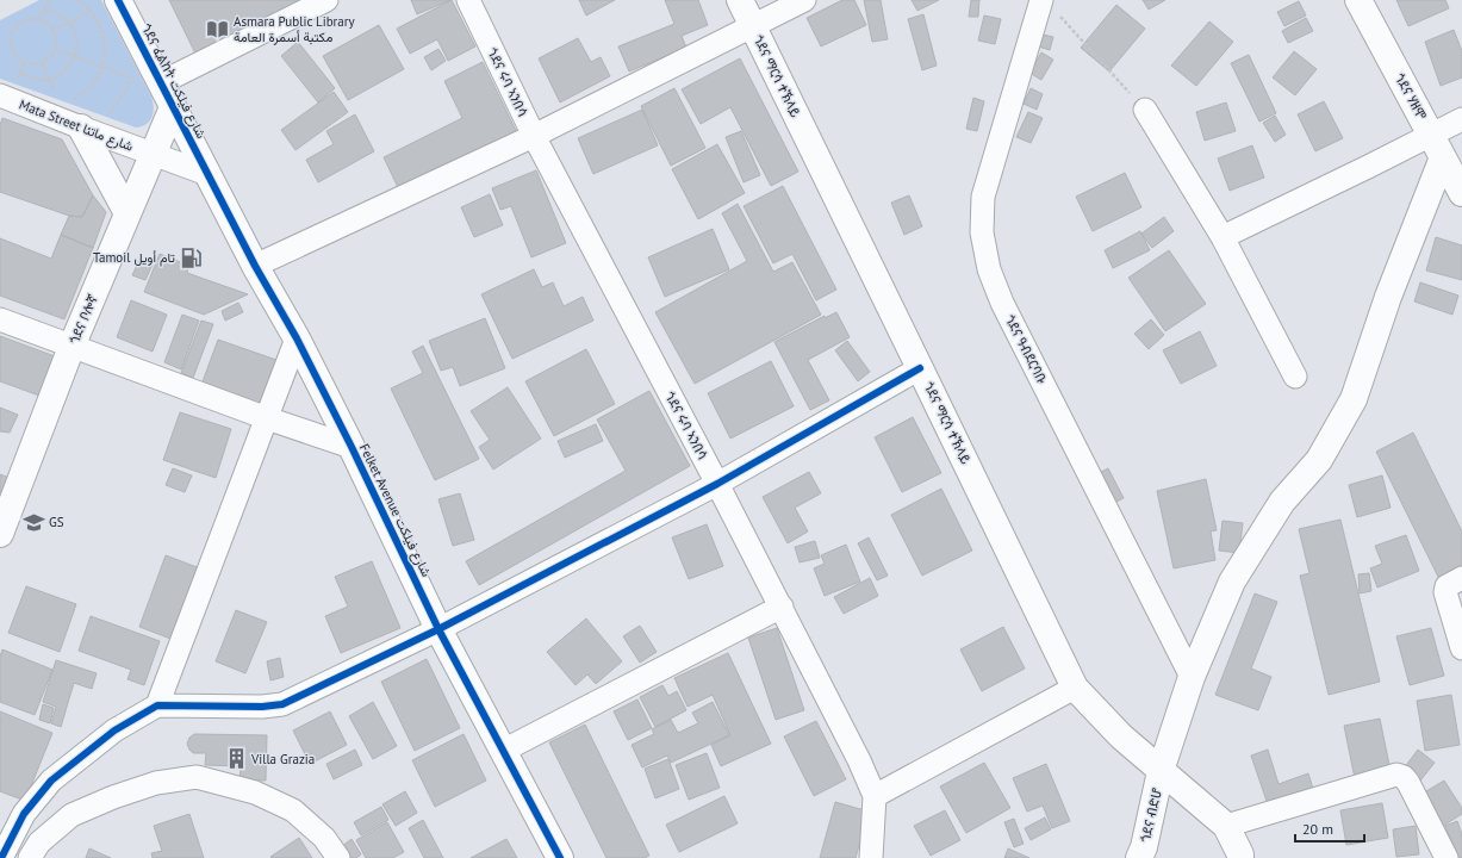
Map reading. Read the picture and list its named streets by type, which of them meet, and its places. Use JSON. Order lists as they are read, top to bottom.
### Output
{
  "streets": {
    "street": [
      "ጎደና ማርሳ ተኽላይ",
      "ጎደና ፈልከት شارع فيلكت",
      "ጎደና ሩባ ኣንበሳ",
      "ጎደና ሃዘሞ",
      "Mata Street شارع ماتئا",
      "ጎደና ቦሎኛ",
      "ጎደና ዓብደርባቡ",
      "Felket Avenue شارع فيلكت",
      "ጎደና ብድሆ"
    ]
  },
  "crossings": [
    ["ጎደና ማርሳ ተኽላይ", "ጎደና ብድሆ"],
    ["ጎደና ፈልከት شارع فيلكت", "Mata Street شارع ماتئا"],
    ["ጎደና ፈልከት شارع فيلكت", "ጎደና ቦሎኛ"],
    ["ጎደና ፈልከት شارع فيلكت", "Felket Avenue شارع فيلكت"],
    ["ጎደና ሃዘሞ", "ጎደና ብድሆ"],
    ["Mata Street شارع ماتئا", "ጎደና ቦሎኛ"],
    ["Mata Street شارع ماتئا", "Felket Avenue شارع فيلكت"],
    ["ጎደና ዓብደርባቡ", "ጎደና ብድሆ"]
  ],
  "places": {
    "library": ["Asmara Public Library مكتبة أسمرة العامة"],
    "fuel station": ["Tamoil تام أويل"],
    "school or university": ["GS"],
    "building": ["Villa Grazia"]
  },
  "scale_bar": "20 m"
}
